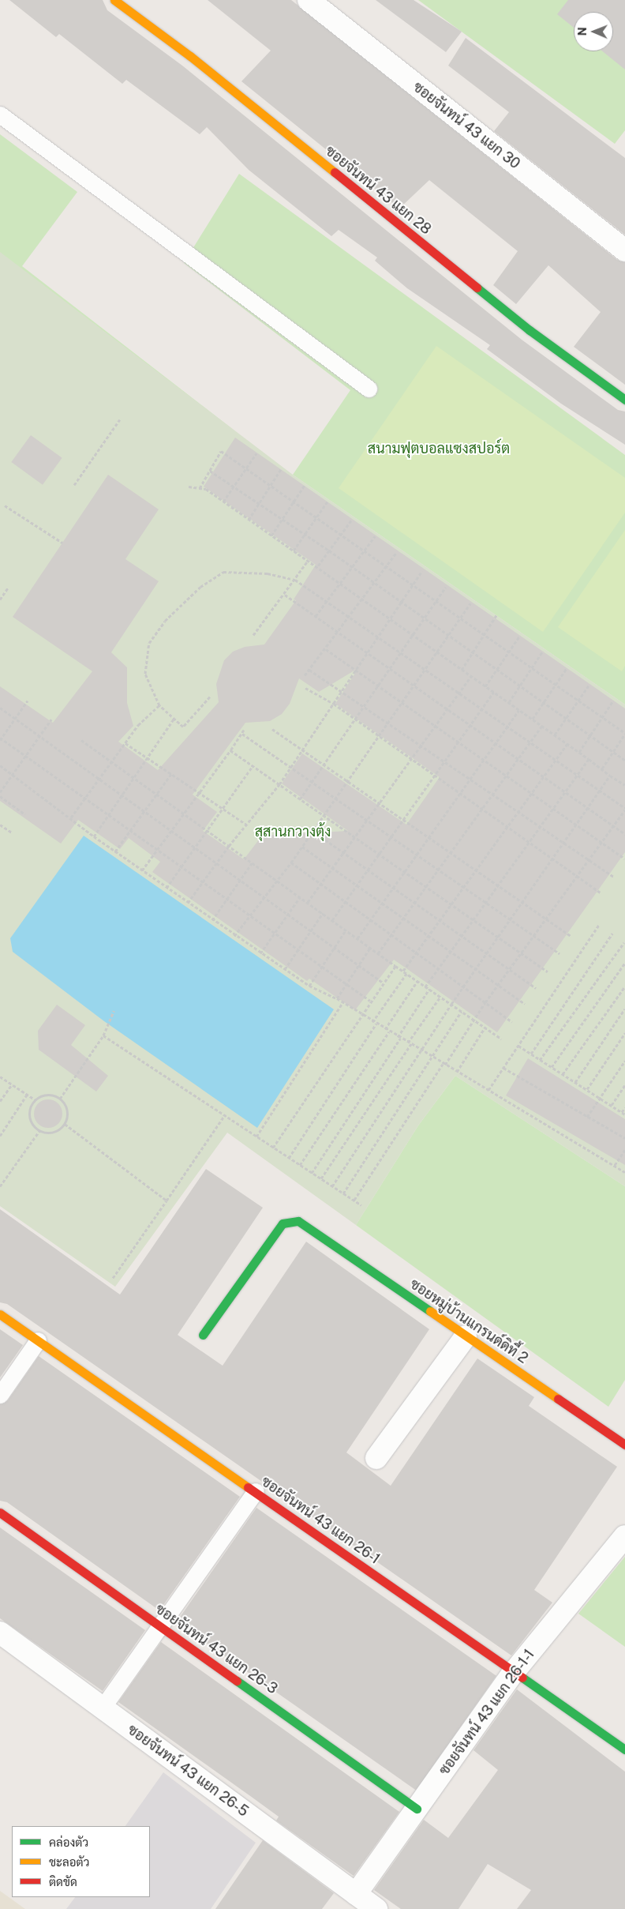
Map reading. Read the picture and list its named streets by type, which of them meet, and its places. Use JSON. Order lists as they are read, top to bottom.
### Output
{
  "streets": {
    "street": [
      "ซอยจันทน์ 43 แยก 30",
      "ซอยจันทน์ 43 แยก 28",
      "ซอยหมู่บ้านแกรนด์ดิที้ 2",
      "ซอยจันทน์ 43 แยก 26-1",
      "ซอยจันทน์ 43 แยก 26-3",
      "ซอยจันทน์ 43 แยก 26-1-1",
      "ซอยจันทน์ 43 แยก 26-5"
    ]
  },
  "crossings": [
    ["ซอยจันทน์ 43 แยก 26-1", "ซอยจันทน์ 43 แยก 26-1-1"],
    ["ซอยจันทน์ 43 แยก 26-3", "ซอยจันทน์ 43 แยก 26-1-1"],
    ["ซอยจันทน์ 43 แยก 26-1-1", "ซอยจันทน์ 43 แยก 26-5"]
  ],
  "parks": ["สนามฟุตบอลแซงสปอร์ต", "สุสานกวางตุ้ง"],
  "legend": ["คล่องตัว", "ชะลอตัว", "ติดขัด"],
  "north": "left"
}
